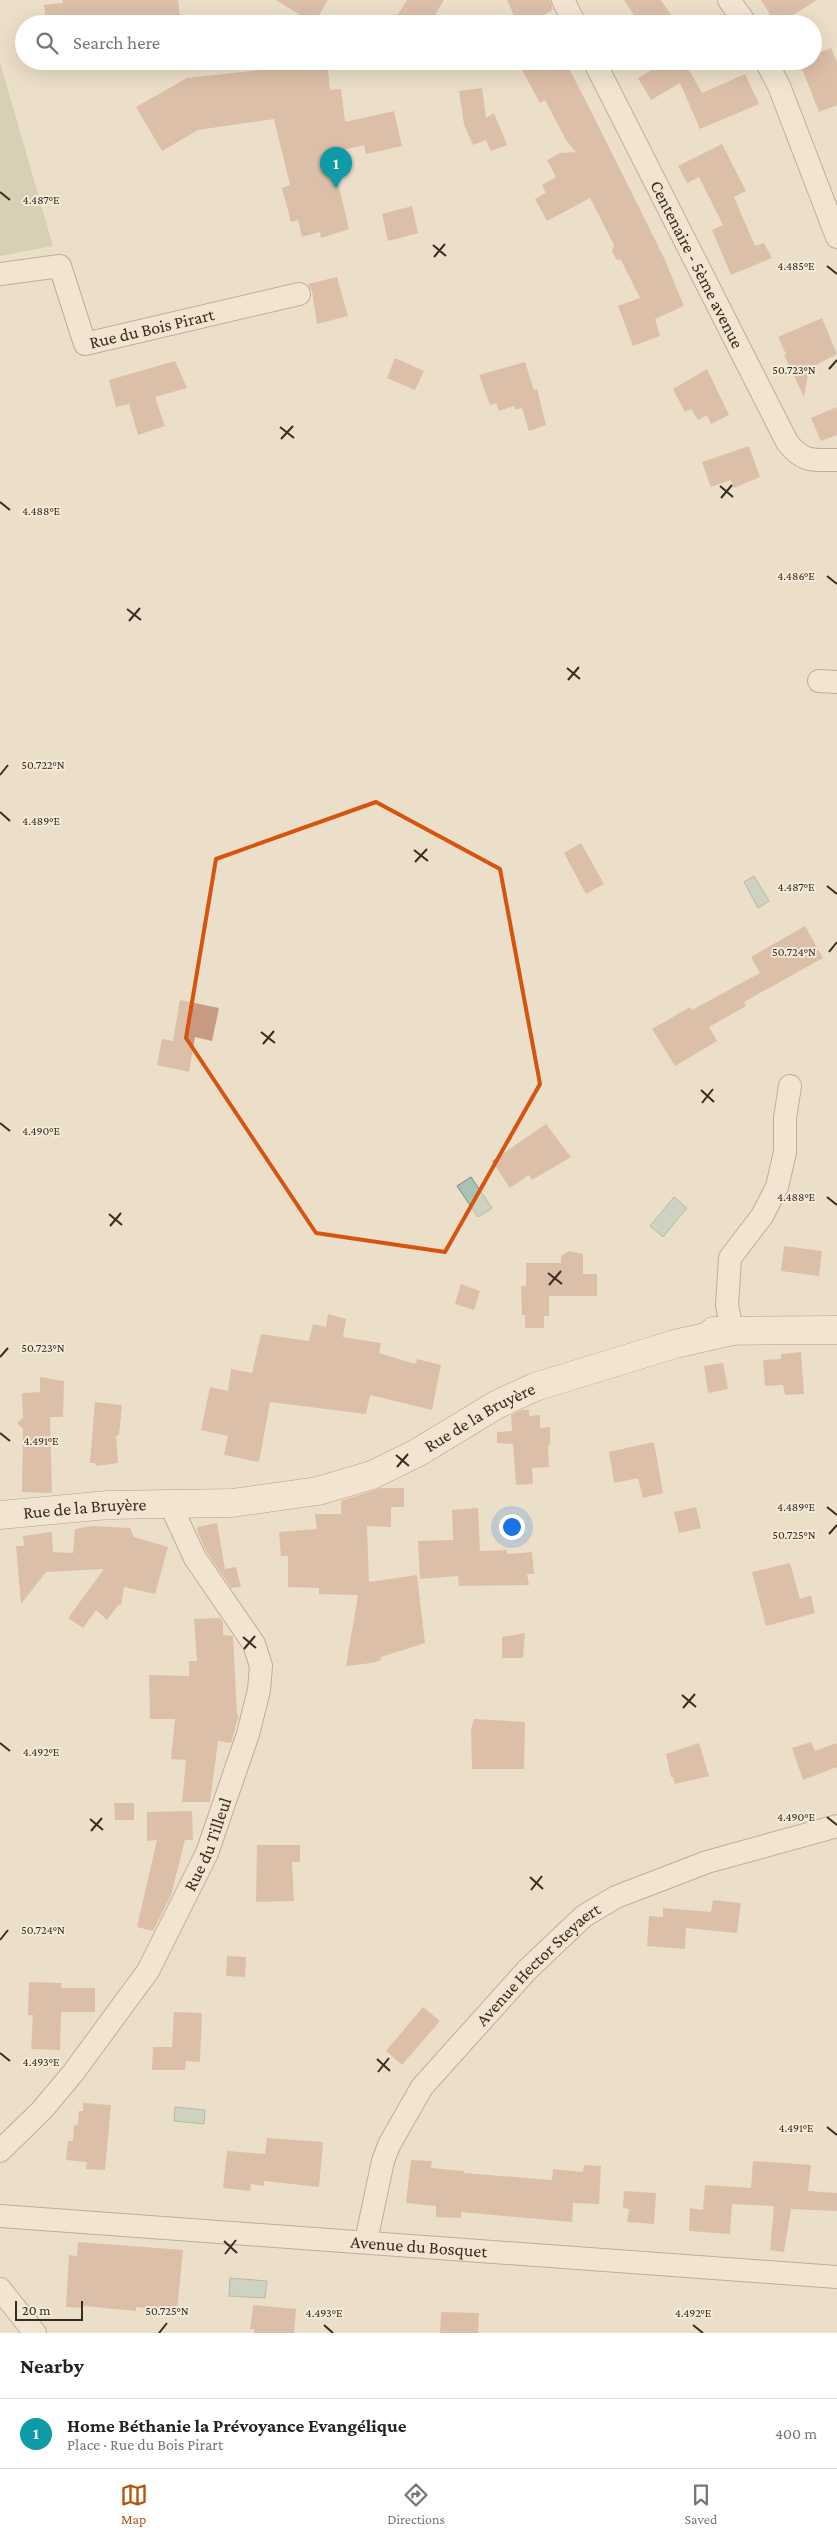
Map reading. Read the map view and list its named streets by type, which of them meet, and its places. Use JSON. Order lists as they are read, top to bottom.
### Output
{
  "streets": {
    "main road": ["Rue de la Bruyère"],
    "street": [
      "Centenaire - 5ème avenue",
      "Rue du Bois Pirart",
      "Rue du Tilleul",
      "Avenue Hector Steyaert",
      "Avenue du Bosquet"
    ]
  },
  "crossings": [
    ["Rue de la Bruyère", "Rue du Tilleul"],
    ["Avenue Hector Steyaert", "Avenue du Bosquet"]
  ],
  "scale_bar": "20 m",
  "page": {
    "search": "Search here",
    "pins": "1",
    "scale": "20 m",
    "heading": "Nearby",
    "list": [
      {
        "mark": "1",
        "name": "Home Béthanie la Prévoyance Evangélique",
        "note": "Place · Rue du Bois Pirart",
        "value": "400 m"
      }
    ],
    "nav": ["Map", "Directions", "Saved"]
  },
  "coordinates": [
    "4.487°E",
    "4.485°E",
    "50.723°N",
    "4.488°E",
    "4.486°E",
    "50.722°N",
    "4.489°E",
    "50.724°N",
    "4.490°E",
    "4.491°E",
    "50.725°N",
    "4.492°E",
    "4.493°E"
  ]
}
